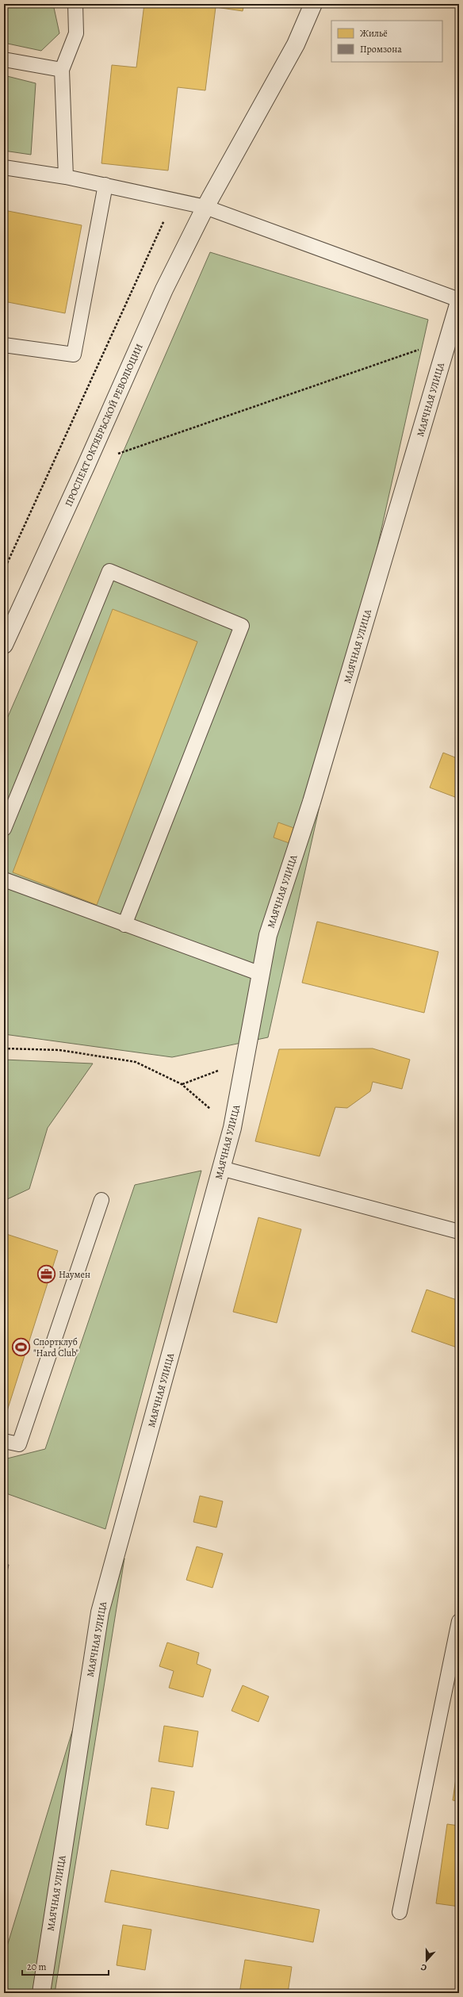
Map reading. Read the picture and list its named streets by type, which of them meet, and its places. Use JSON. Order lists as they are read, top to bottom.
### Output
{
  "streets": {
    "street": ["МАЯЧНАЯ УЛИЦА", "ПРОСПЕКТ ОКТЯБРЬСКОЙ РЕВОЛЮЦИИ"]
  },
  "places": {
    "office": ["Наумен"],
    "sports": ["Спортклуб \"Hard Club\""]
  },
  "legend": ["Жильё", "Промзона"],
  "scale_bar": "20 m",
  "north": "bottom"
}
